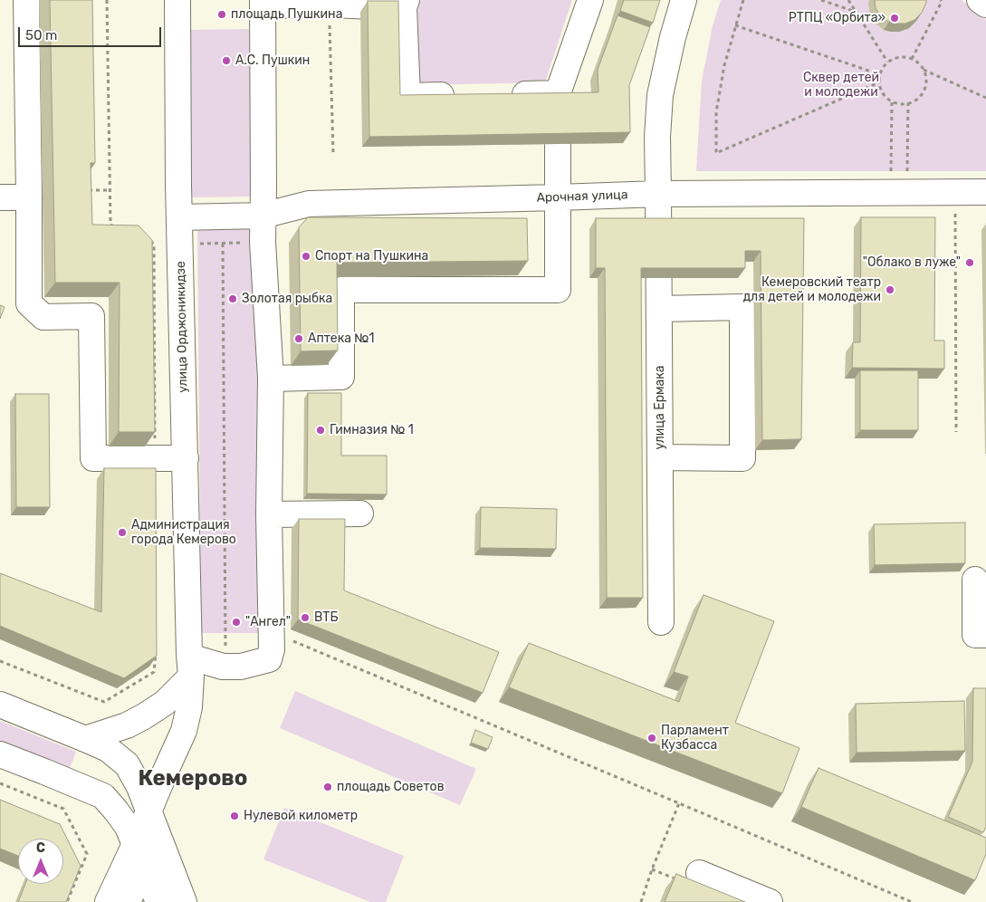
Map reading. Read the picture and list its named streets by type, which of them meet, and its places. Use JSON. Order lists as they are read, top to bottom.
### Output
{
  "streets": {
    "street": ["Арочная улица", "улица Орджоникидзе", "улица Ермака"]
  },
  "crossings": [
    ["Арочная улица", "улица Орджоникидзе"],
    ["Арочная улица", "улица Ермака"]
  ],
  "districts": ["Кемерово"],
  "parks": ["Сквер детей и молодежи"],
  "places": [
    "площадь Пушкина",
    "РТПЦ «Орбита»",
    "А.С. Пушкин",
    "Спорт на Пушкина",
    "\"Облако в луже\"",
    "Кемеровский театр для детей и молодежи",
    "Золотая рыбка",
    "Аптека №1",
    "Гимназия № 1",
    "Администрация города Кемерово",
    "ВТБ",
    "\"Ангел\"",
    "Парламент Кузбасса",
    "площадь Советов",
    "Нулевой километр"
  ],
  "scale_bar": "50 m",
  "north": "top"
}
